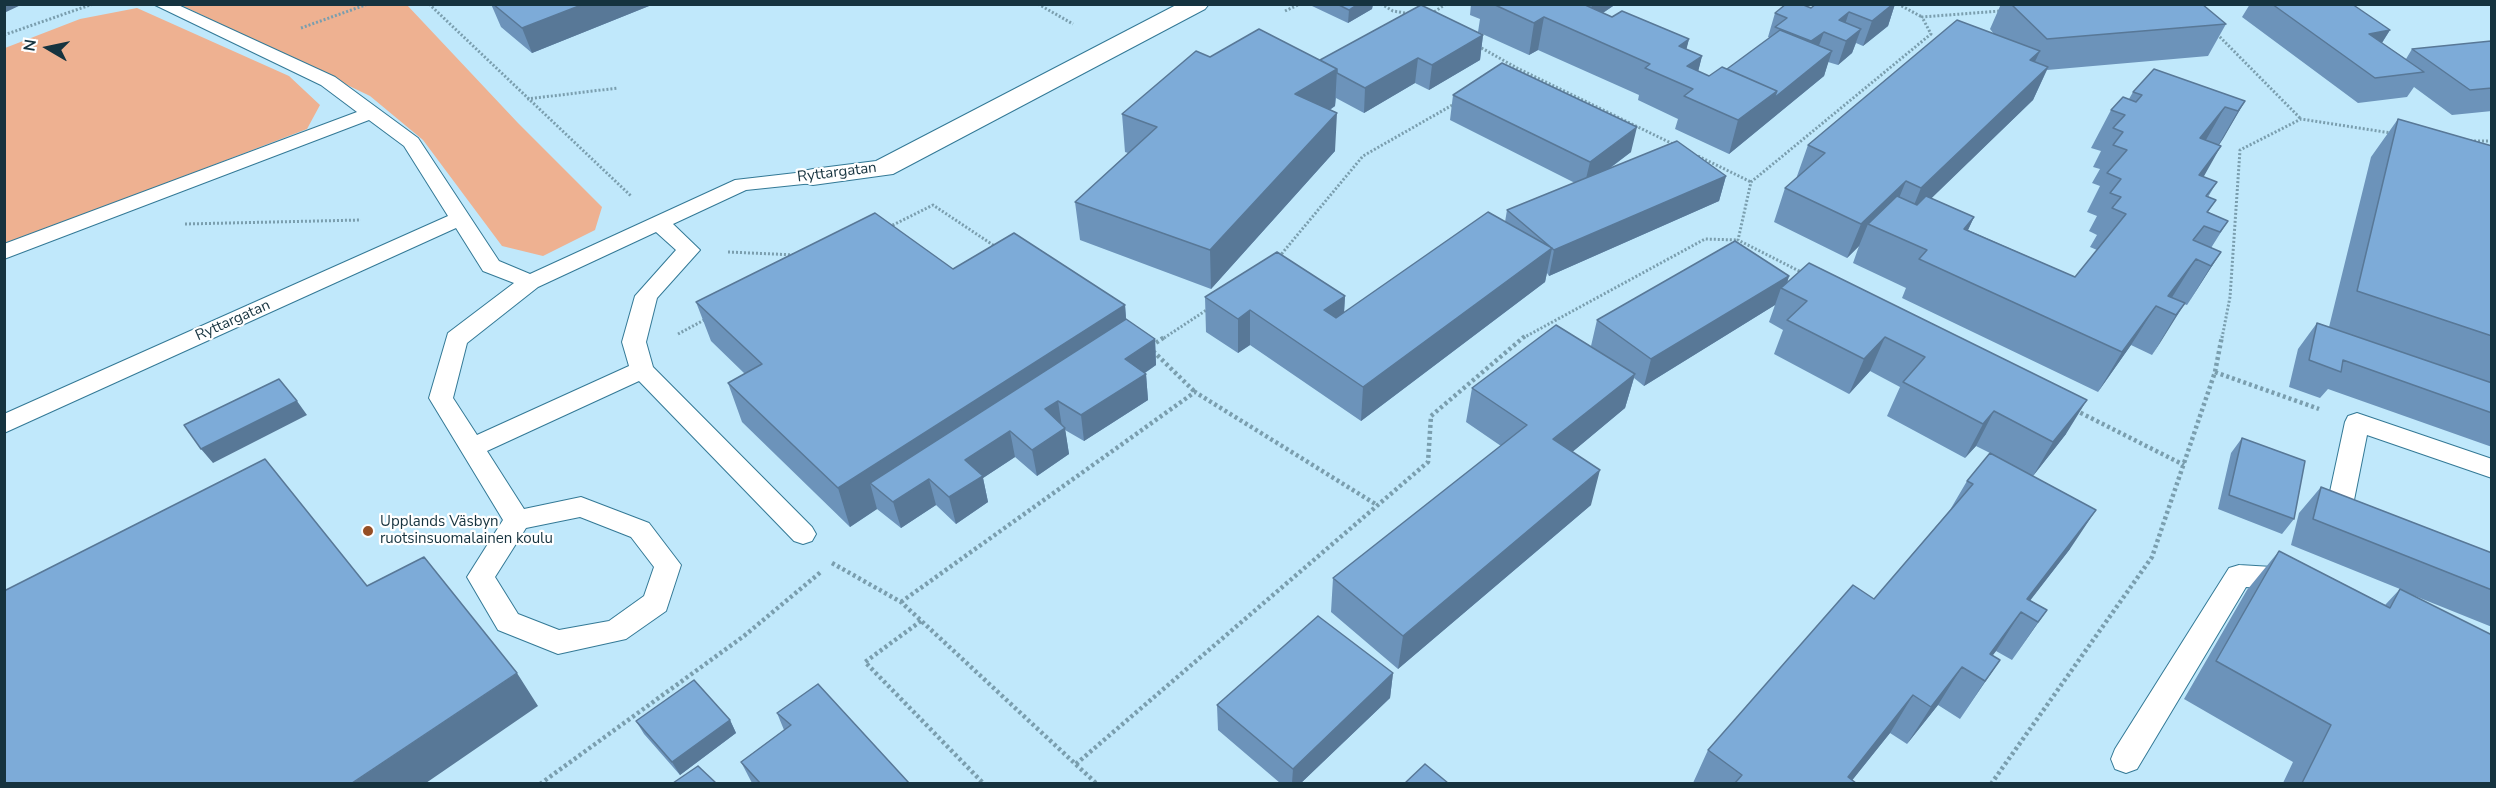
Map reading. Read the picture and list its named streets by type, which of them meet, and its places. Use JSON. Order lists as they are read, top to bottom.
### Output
{
  "streets": {
    "street": ["Ryttargatan"]
  },
  "places": ["Upplands Väsbyn ruotsinsuomalainen koulu"],
  "north": "left"
}
